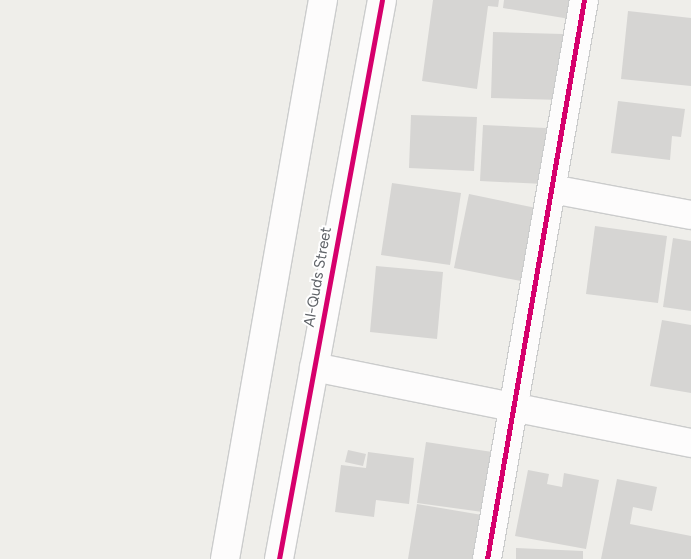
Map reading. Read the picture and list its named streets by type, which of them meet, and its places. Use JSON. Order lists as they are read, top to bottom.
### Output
{
  "streets": {
    "street": ["Al-Quds Street"]
  }
}
